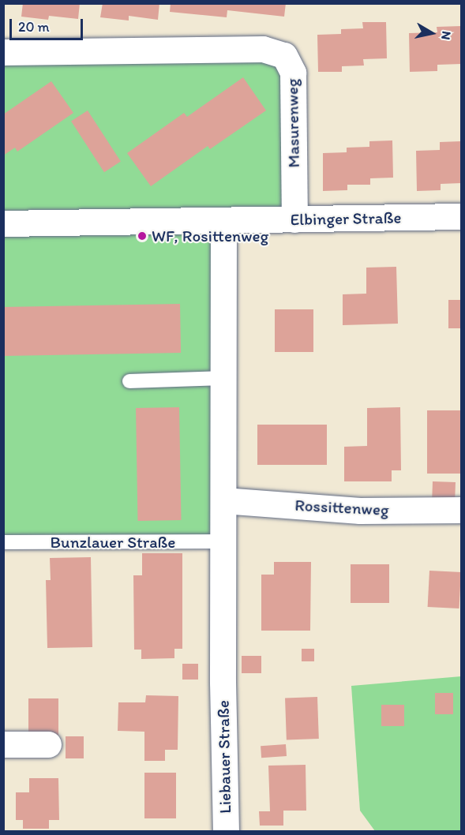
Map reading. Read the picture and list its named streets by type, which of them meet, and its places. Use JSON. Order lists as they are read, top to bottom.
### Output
{
  "streets": {
    "street": [
      "Masurenweg",
      "Elbinger Straße",
      "Rossittenweg",
      "Liebauer Straße"
    ],
    "lane": ["Bunzlauer Straße"]
  },
  "crossings": [
    ["Masurenweg", "Elbinger Straße"],
    ["Bunzlauer Straße", "Liebauer Straße"]
  ],
  "places": ["WF, Rosittenweg"],
  "scale_bar": "20 m",
  "north": "right"
}
